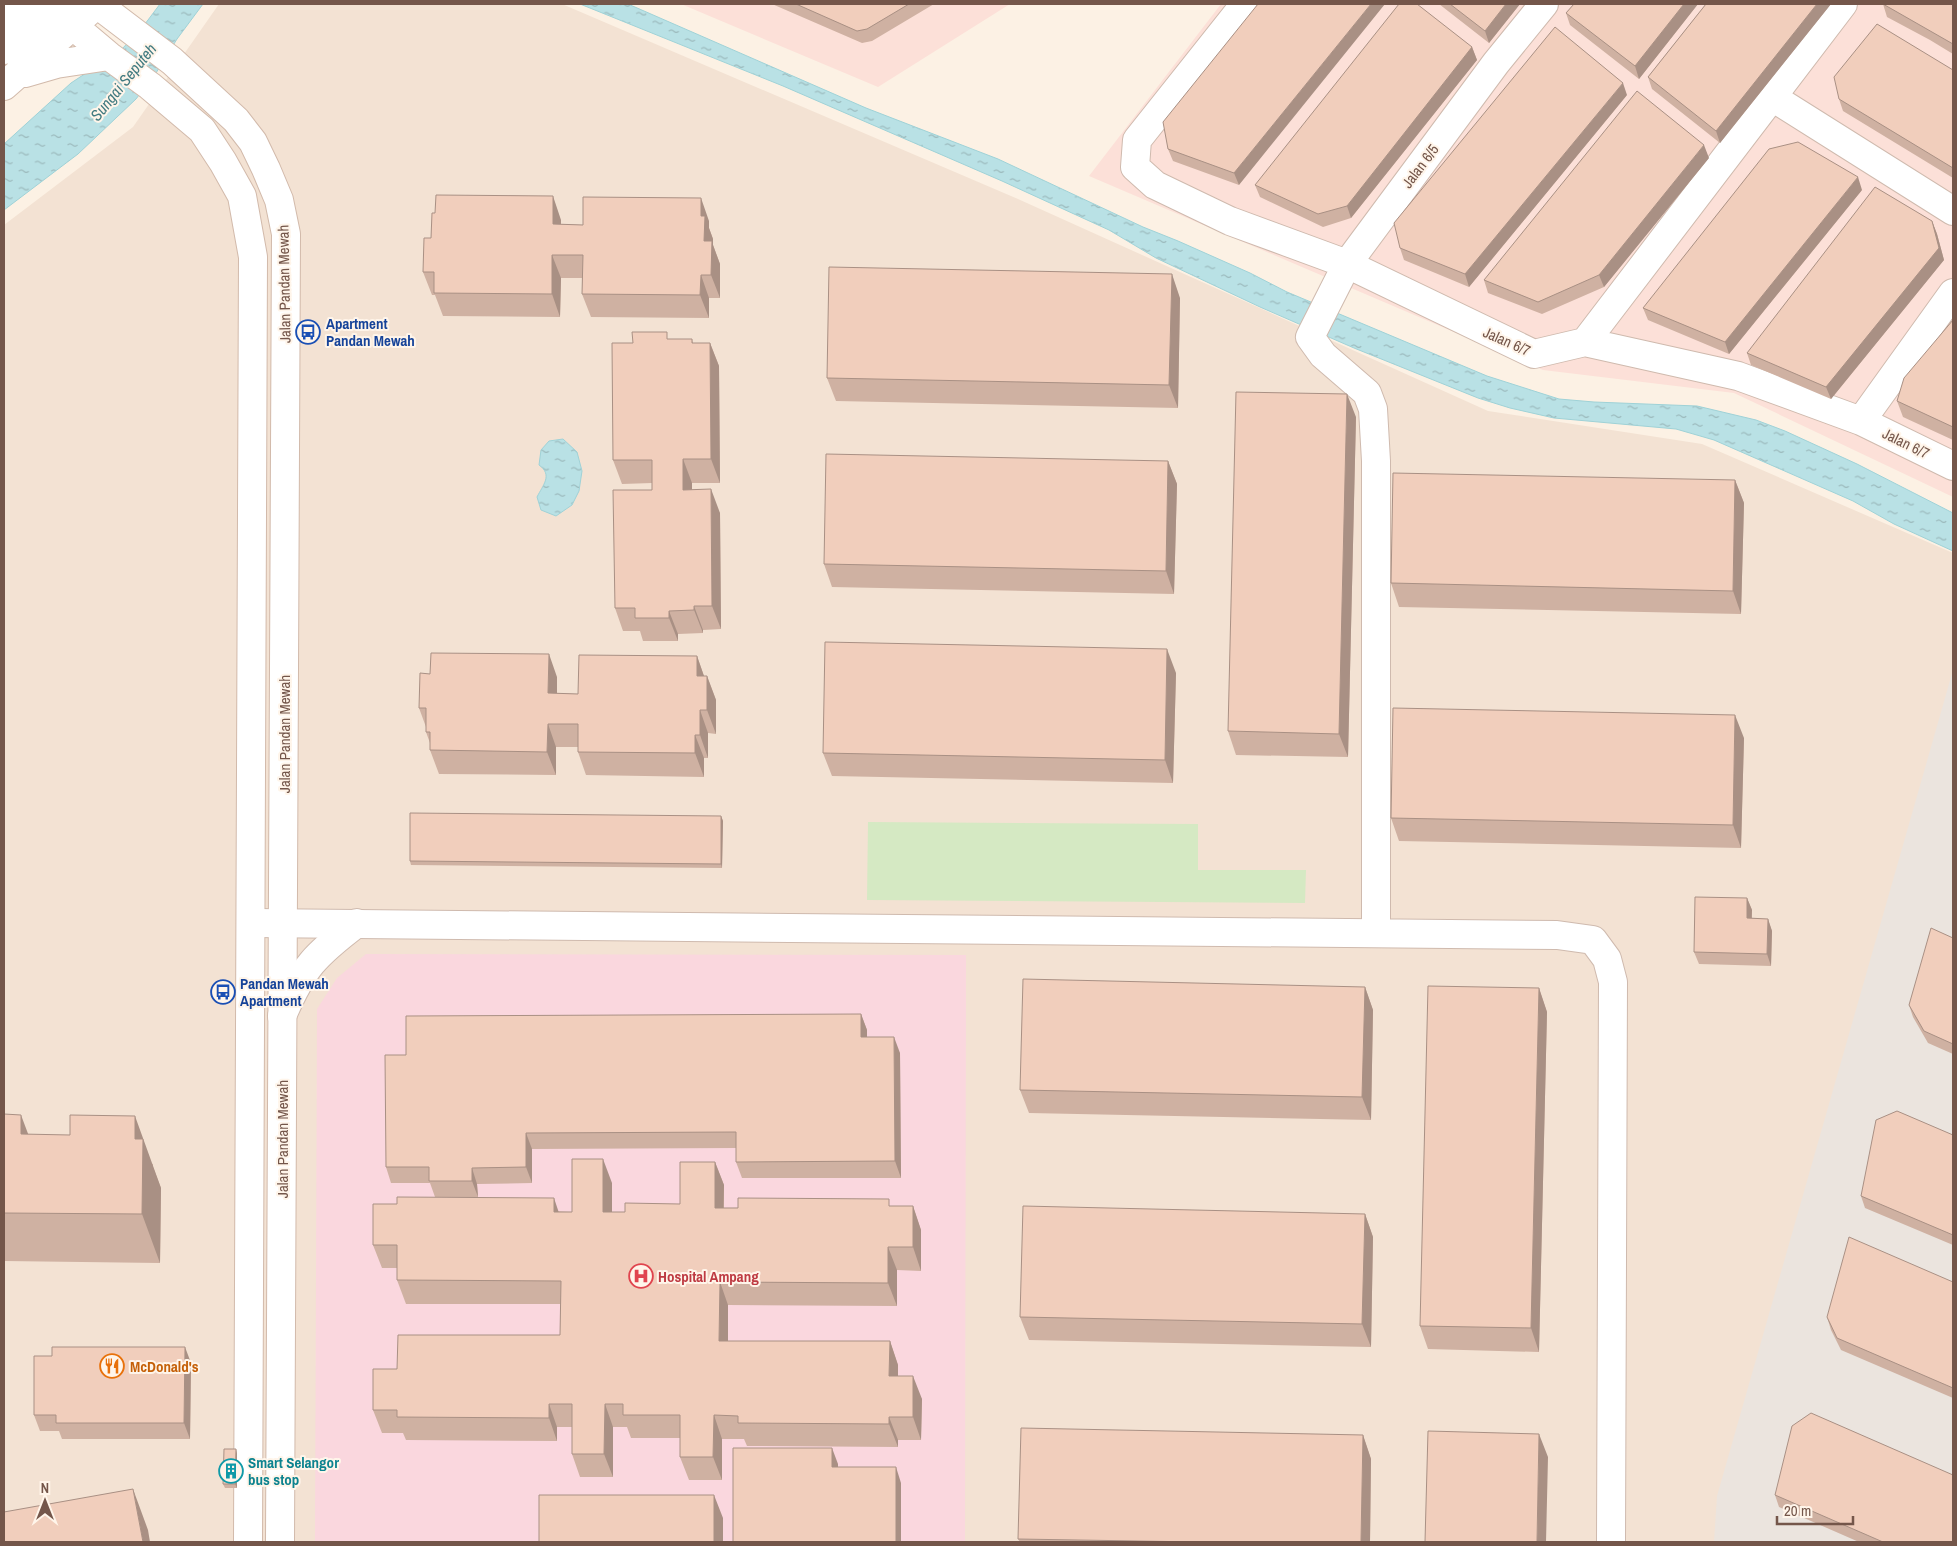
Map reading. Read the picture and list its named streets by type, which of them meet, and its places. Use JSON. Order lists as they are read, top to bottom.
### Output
{
  "streets": {
    "street": ["Jalan 6/5", "Jalan Pandan Mewah", "Jalan 6/7"]
  },
  "crossings": [
    ["Jalan 6/5", "Jalan 6/7"]
  ],
  "water": ["Sungai Seputeh"],
  "places": {
    "bus stop": ["Apartment Pandan Mewah", "Pandan Mewah Apartment"],
    "hospital": ["Hospital Ampang"],
    "restaurant": ["McDonald's"],
    "building": ["Smart Selangor bus stop"]
  },
  "scale_bar": "20 m",
  "north": "top"
}
